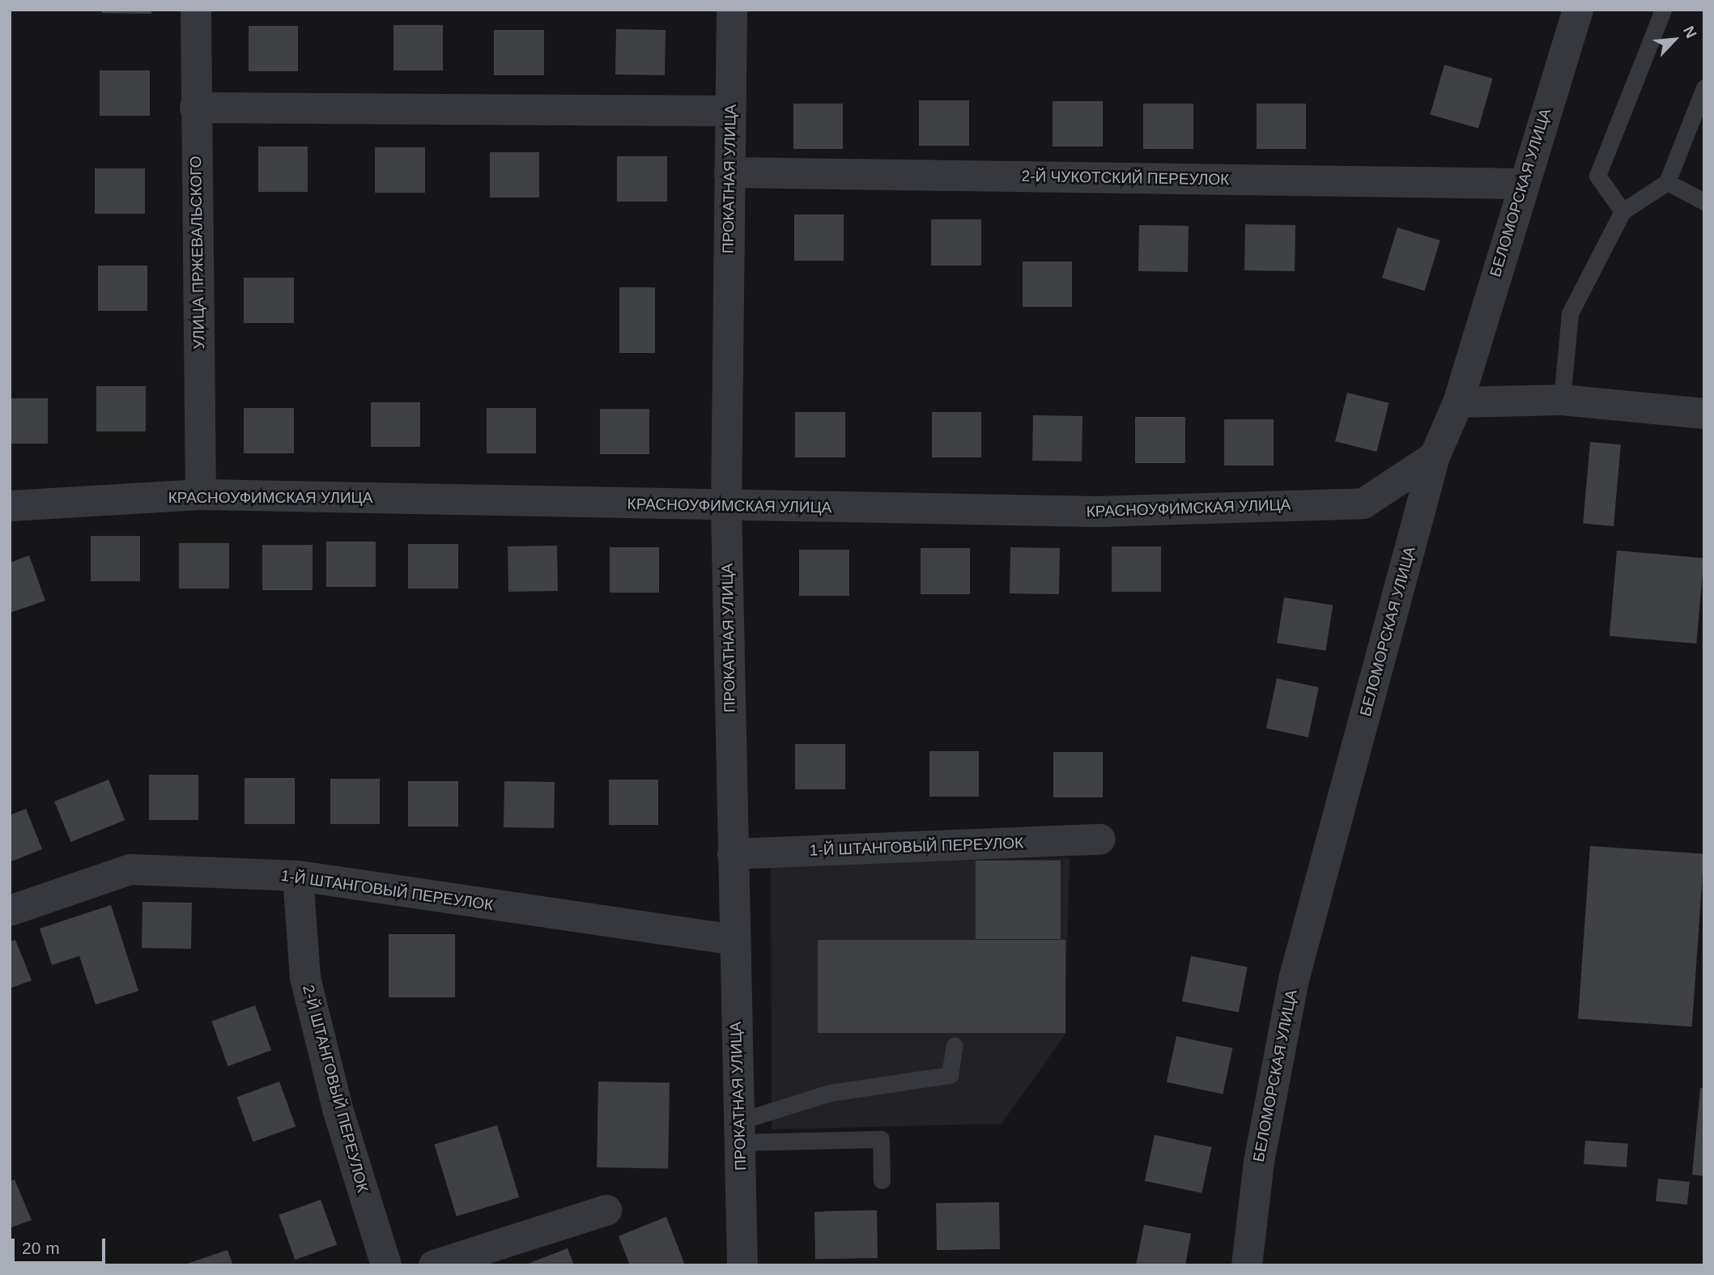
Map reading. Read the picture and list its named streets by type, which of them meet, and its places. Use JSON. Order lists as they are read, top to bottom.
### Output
{
  "streets": {
    "street": [
      "2-Й ЧУКОТСКИЙ ПЕРЕУЛОК",
      "ПРОКАТНАЯ УЛИЦА",
      "БЕЛОМОРСКАЯ УЛИЦА",
      "УЛИЦА ПРЖЕВАЛЬСКОГО",
      "КРАСНОУФИМСКАЯ УЛИЦА",
      "1-Й ШТАНГОВЫЙ ПЕРЕУЛОК",
      "2-Й ШТАНГОВЫЙ ПЕРЕУЛОК"
    ]
  },
  "crossings": [
    ["2-Й ЧУКОТСКИЙ ПЕРЕУЛОК", "ПРОКАТНАЯ УЛИЦА"],
    ["2-Й ЧУКОТСКИЙ ПЕРЕУЛОК", "БЕЛОМОРСКАЯ УЛИЦА"],
    ["ПРОКАТНАЯ УЛИЦА", "КРАСНОУФИМСКАЯ УЛИЦА"],
    ["ПРОКАТНАЯ УЛИЦА", "1-Й ШТАНГОВЫЙ ПЕРЕУЛОК"],
    ["БЕЛОМОРСКАЯ УЛИЦА", "КРАСНОУФИМСКАЯ УЛИЦА"],
    ["УЛИЦА ПРЖЕВАЛЬСКОГО", "КРАСНОУФИМСКАЯ УЛИЦА"],
    ["1-Й ШТАНГОВЫЙ ПЕРЕУЛОК", "2-Й ШТАНГОВЫЙ ПЕРЕУЛОК"]
  ],
  "scale_bar": "20 m",
  "north": "top right"
}
